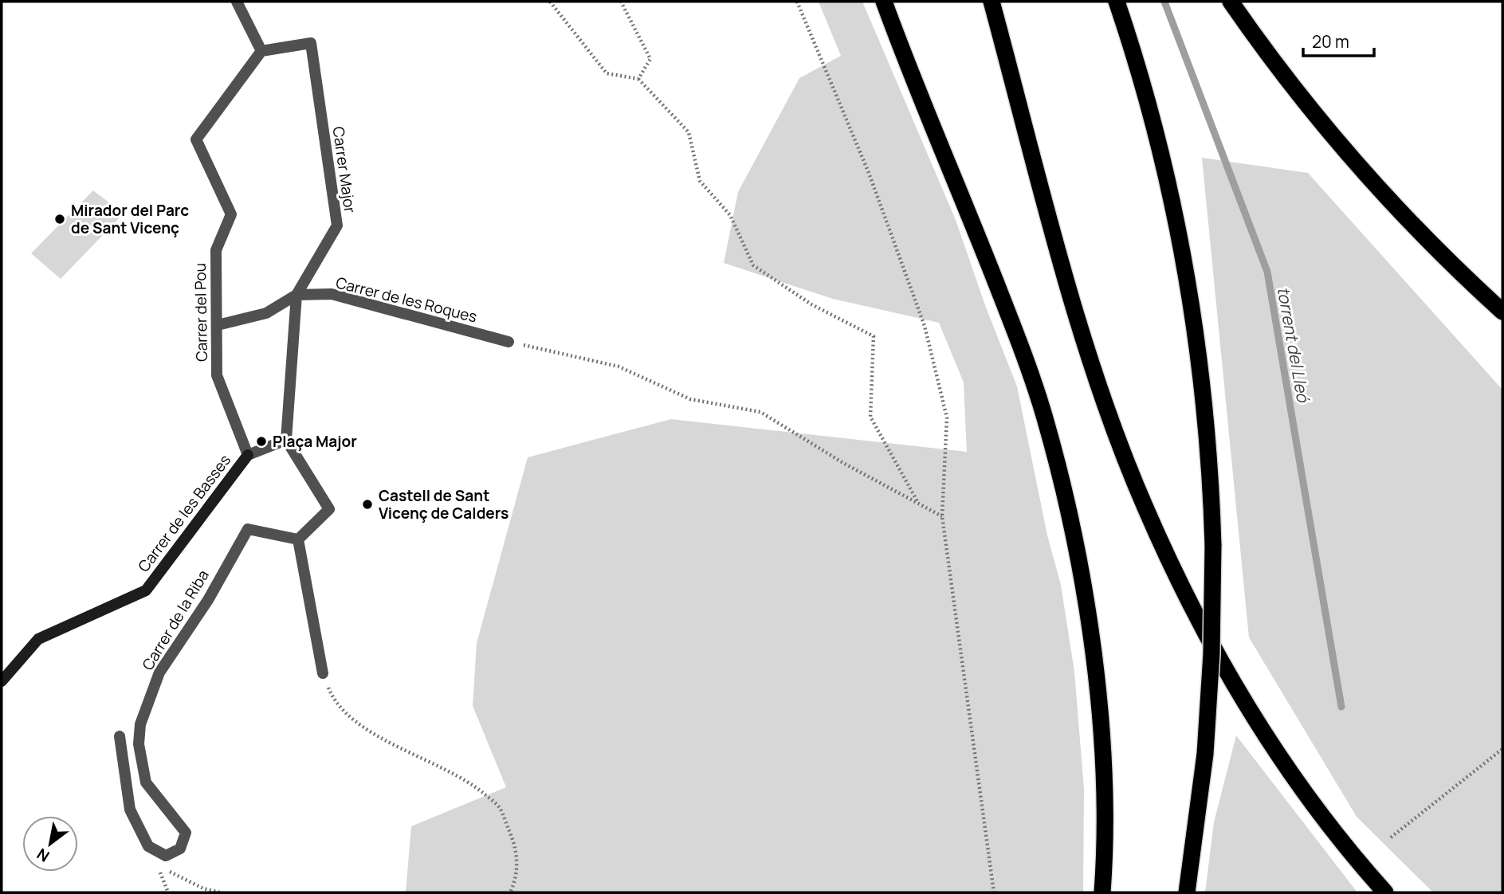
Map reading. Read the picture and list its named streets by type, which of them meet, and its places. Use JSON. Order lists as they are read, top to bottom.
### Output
{
  "streets": {
    "street": [
      "Carrer Major",
      "Carrer de les Roques",
      "Carrer del Pou",
      "Carrer de les Basses",
      "Carrer de la Riba"
    ]
  },
  "crossings": [
    ["Carrer Major", "Carrer de les Roques"],
    ["Carrer Major", "Carrer del Pou"],
    ["Carrer del Pou", "Carrer de les Basses"]
  ],
  "water": ["torrent del Lleó"],
  "places": ["Mirador del Parc de Sant Vicenç", "Plaça Major", "Castell de Sant Vicenç de Calders"],
  "scale_bar": "20 m",
  "north": "bottom left"
}
